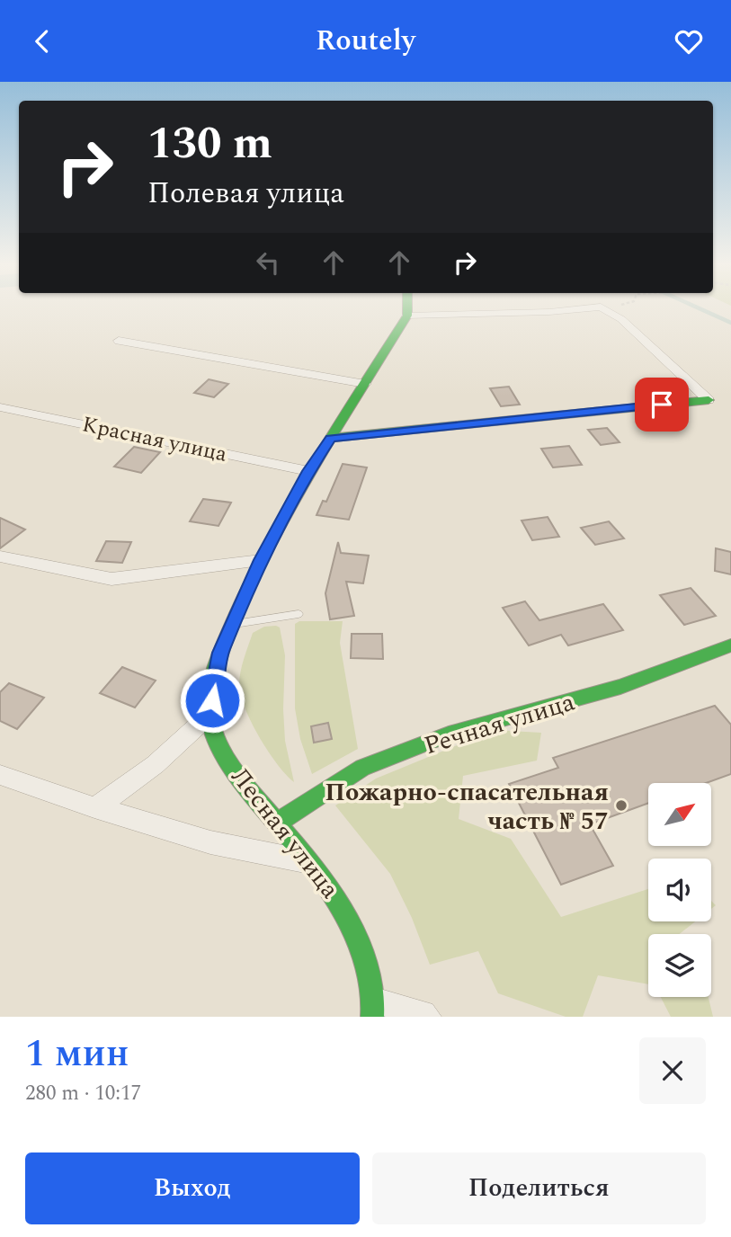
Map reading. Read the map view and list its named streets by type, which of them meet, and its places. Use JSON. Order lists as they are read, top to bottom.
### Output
{
  "streets": {
    "main road": ["Речная улица", "Лесная улица"],
    "street": ["Красная улица"]
  },
  "crossings": [
    ["Речная улица", "Лесная улица"]
  ],
  "places": ["Пожарно-спасательная часть № 57"],
  "north": "top right",
  "page": {
    "header": "Routely",
    "turn": ["130 m", "Полевая улица"],
    "heading": ["1 мин", "280 m · 10:17"],
    "buttons": ["Выход", "Поделиться"]
  }
}
